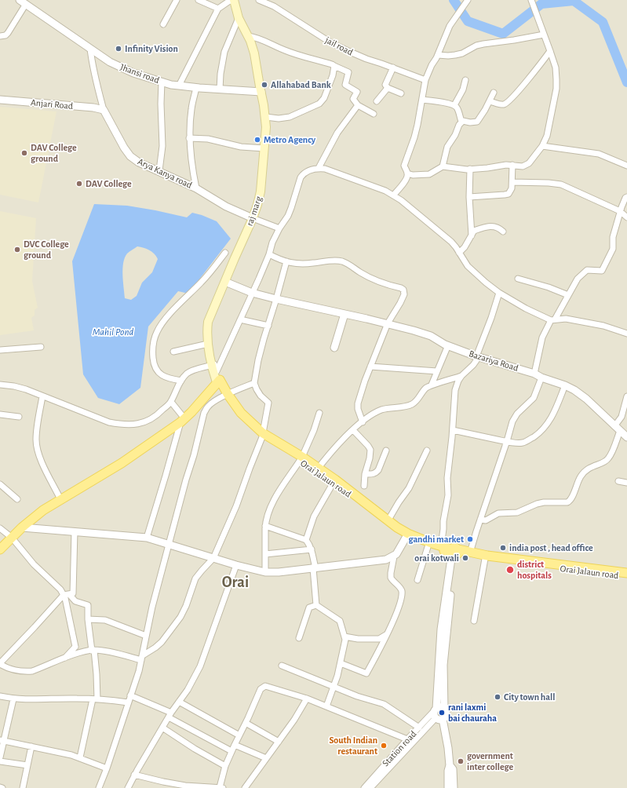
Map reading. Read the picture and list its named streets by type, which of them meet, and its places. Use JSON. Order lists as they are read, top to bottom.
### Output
{
  "streets": {
    "main road": ["raj marg", "Orai Jalaun road"],
    "street": [
      "jail road",
      "Jhansi road",
      "Anjari Road",
      "Arya Kanya road",
      "Bazariya Road",
      "Station road"
    ]
  },
  "crossings": [
    ["Jhansi road", "Arya Kanya road"],
    ["Jhansi road", "raj marg"],
    ["Anjari Road", "Arya Kanya road"],
    ["Arya Kanya road", "raj marg"],
    ["raj marg", "Bazariya Road"]
  ],
  "districts": ["Orai"],
  "water": ["Mahil Pond"],
  "places": [
    "Infinity Vision",
    "Allahabad Bank",
    "Metro Agency",
    "DAV College ground",
    "DAV College",
    "DVC College ground",
    "gandhi market",
    "india post , head office",
    "orai kotwali",
    "district hospitals",
    "City town hall",
    "rani laxmi bai chauraha",
    "South Indian restaurant",
    "government inter college"
  ]
}
